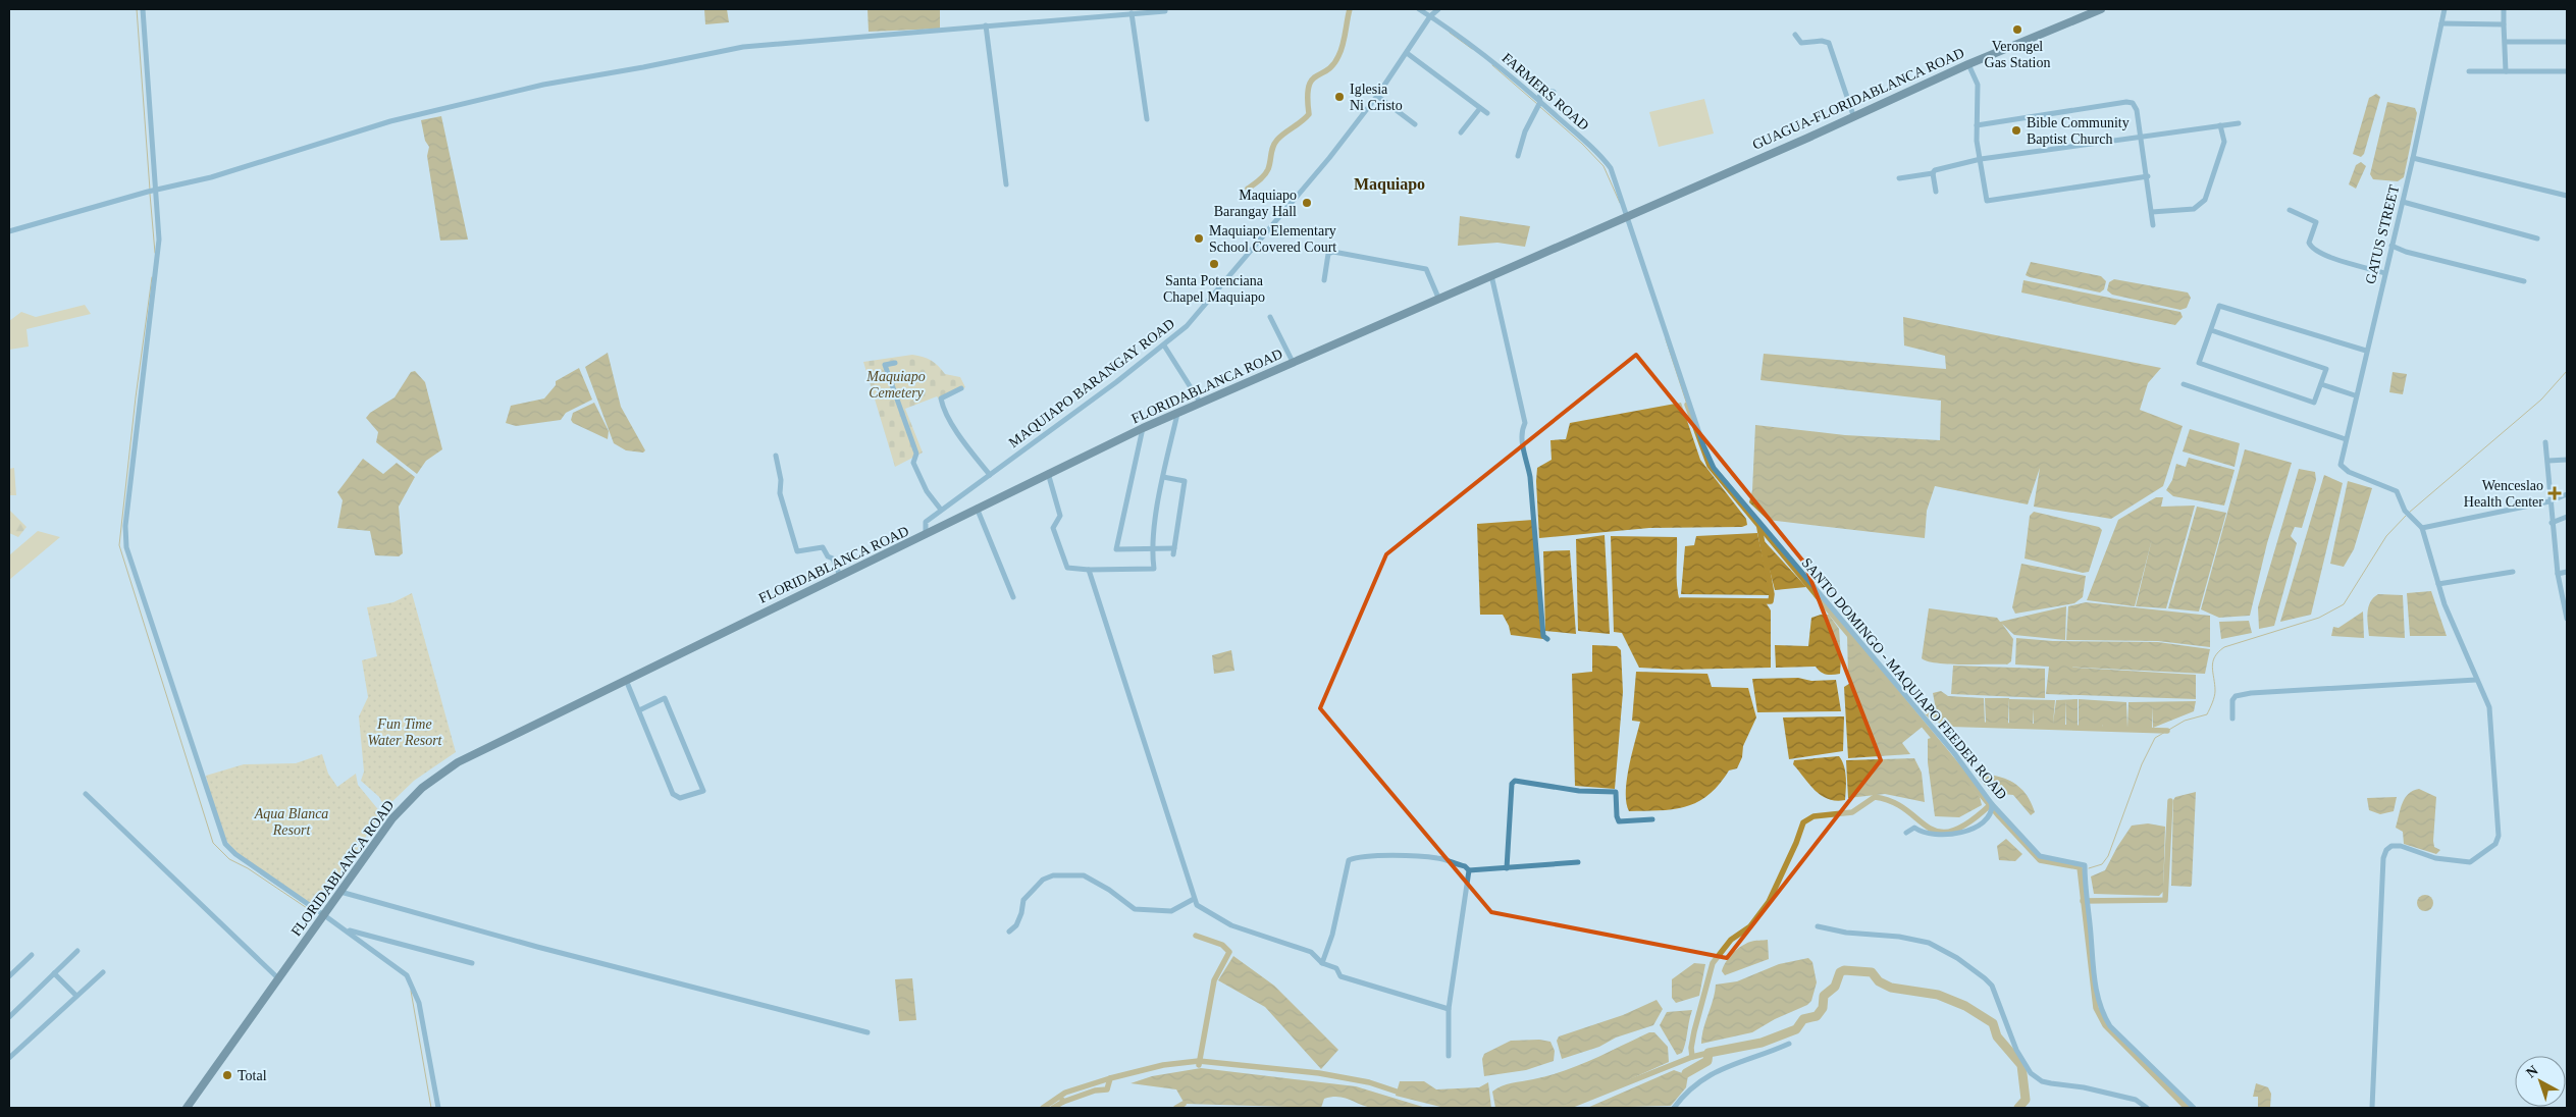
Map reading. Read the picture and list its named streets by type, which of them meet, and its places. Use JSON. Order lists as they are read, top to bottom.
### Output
{
  "streets": {
    "main road": ["GUAGUA-FLORIDABLANCA ROAD", "FLORIDABLANCA ROAD"],
    "street": [
      "FARMERS ROAD",
      "GATUS STREET",
      "MAQUIAPO BARANGAY ROAD",
      "SANTO DOMINGO - MAQUIAPO FEEDER ROAD"
    ]
  },
  "crossings": [
    ["FARMERS ROAD", "GUAGUA-FLORIDABLANCA ROAD"],
    ["FARMERS ROAD", "MAQUIAPO BARANGAY ROAD"],
    ["FARMERS ROAD", "FLORIDABLANCA ROAD"],
    ["FARMERS ROAD", "SANTO DOMINGO - MAQUIAPO FEEDER ROAD"],
    ["GUAGUA-FLORIDABLANCA ROAD", "FLORIDABLANCA ROAD"],
    ["GUAGUA-FLORIDABLANCA ROAD", "SANTO DOMINGO - MAQUIAPO FEEDER ROAD"],
    ["MAQUIAPO BARANGAY ROAD", "FLORIDABLANCA ROAD"],
    ["FLORIDABLANCA ROAD", "SANTO DOMINGO - MAQUIAPO FEEDER ROAD"]
  ],
  "districts": ["Maquiapo"],
  "parks": ["Maquiapo Cemetery", "Fun Time Water Resort", "Aqua Blanca Resort"],
  "places": {
    "other": [
      "Verongel Gas Station",
      "Iglesia Ni Cristo",
      "Bible Community Baptist Church",
      "Maquiapo Barangay Hall",
      "Maquiapo Elementary School Covered Court",
      "Santa Potenciana Chapel Maquiapo",
      "Total"
    ],
    "health": ["Wenceslao Health Center"]
  },
  "north": "top left"
}
